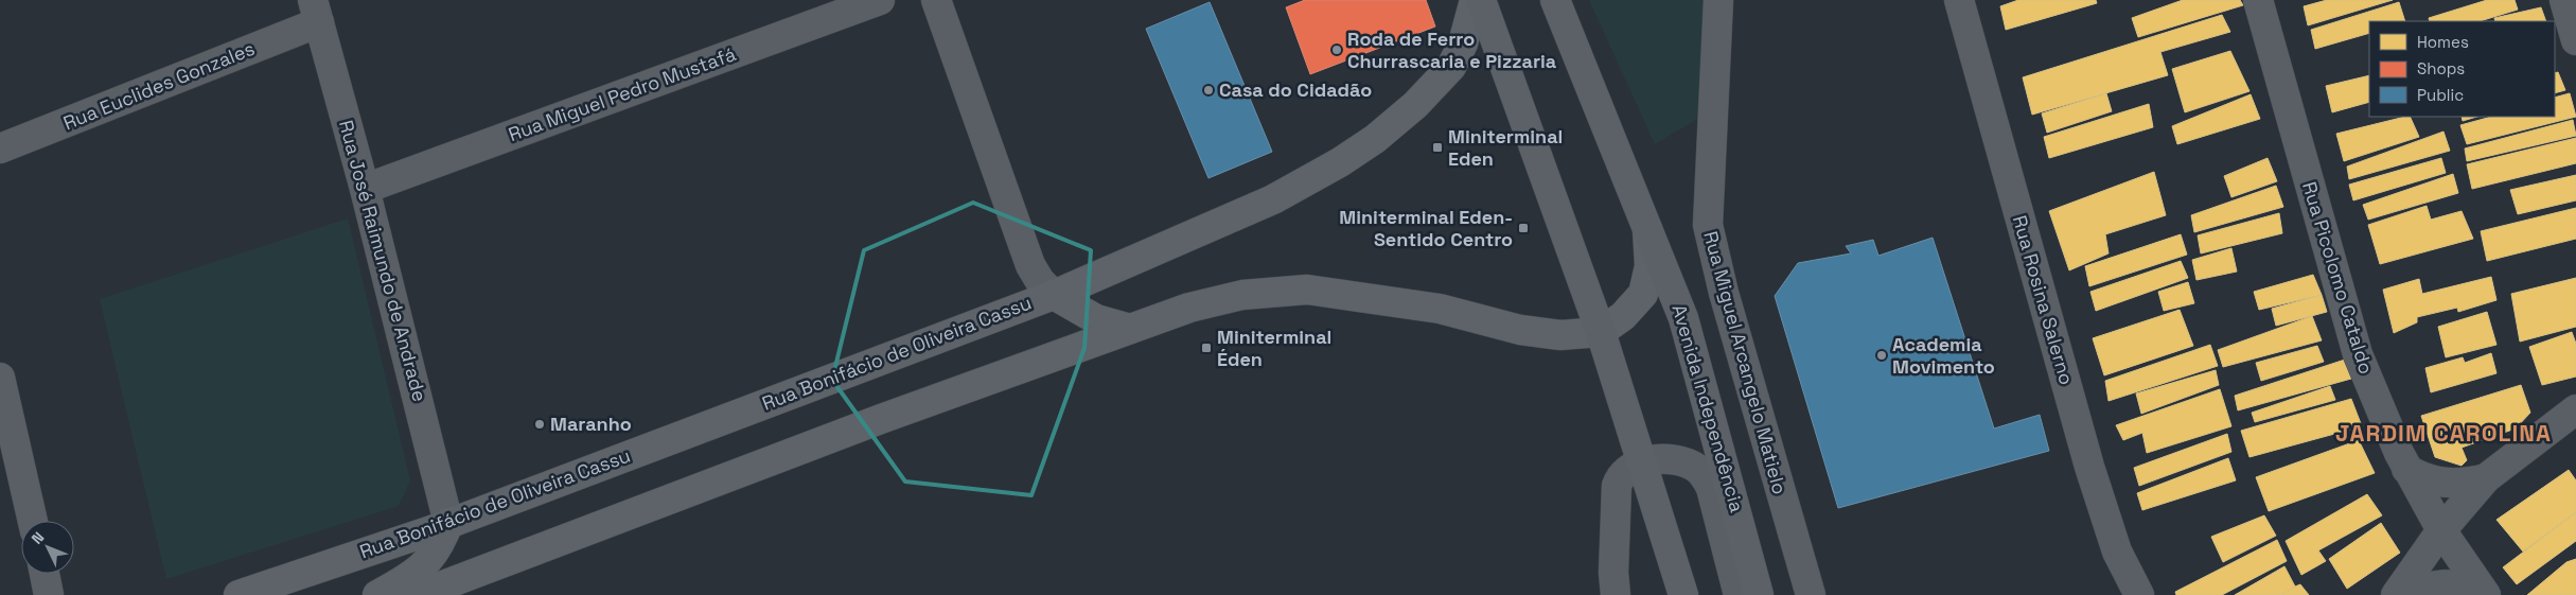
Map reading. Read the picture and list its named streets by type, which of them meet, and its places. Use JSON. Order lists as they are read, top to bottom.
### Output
{
  "streets": {
    "main road": ["Rua Bonifácio de Oliveira Cassu", "Avenida Independência"],
    "street": [
      "Rua Euclides Gonzales",
      "Rua Miguel Pedro Mustafá",
      "Rua José Raimundo de Andrade",
      "Rua Picolomo Cataldo",
      "Rua Rosina Salerno",
      "Rua Miguel Arcangelo Matielo"
    ]
  },
  "crossings": [
    ["Rua Euclides Gonzales", "Rua José Raimundo de Andrade"],
    ["Rua Miguel Pedro Mustafá", "Rua José Raimundo de Andrade"],
    ["Rua José Raimundo de Andrade", "Rua Bonifácio de Oliveira Cassu"]
  ],
  "districts": ["JARDIM CAROLINA"],
  "places": {
    "other": [
      "Roda de Ferro Churrascaria e Pizzaria",
      "Casa do Cidadão",
      "Academia Movimento",
      "Maranho"
    ],
    "transit": ["Miniterminal Eden", "Miniterminal Eden- Sentido Centro", "Miniterminal Éden"]
  },
  "legend": ["Homes", "Shops", "Public"],
  "north": "top left"
}
